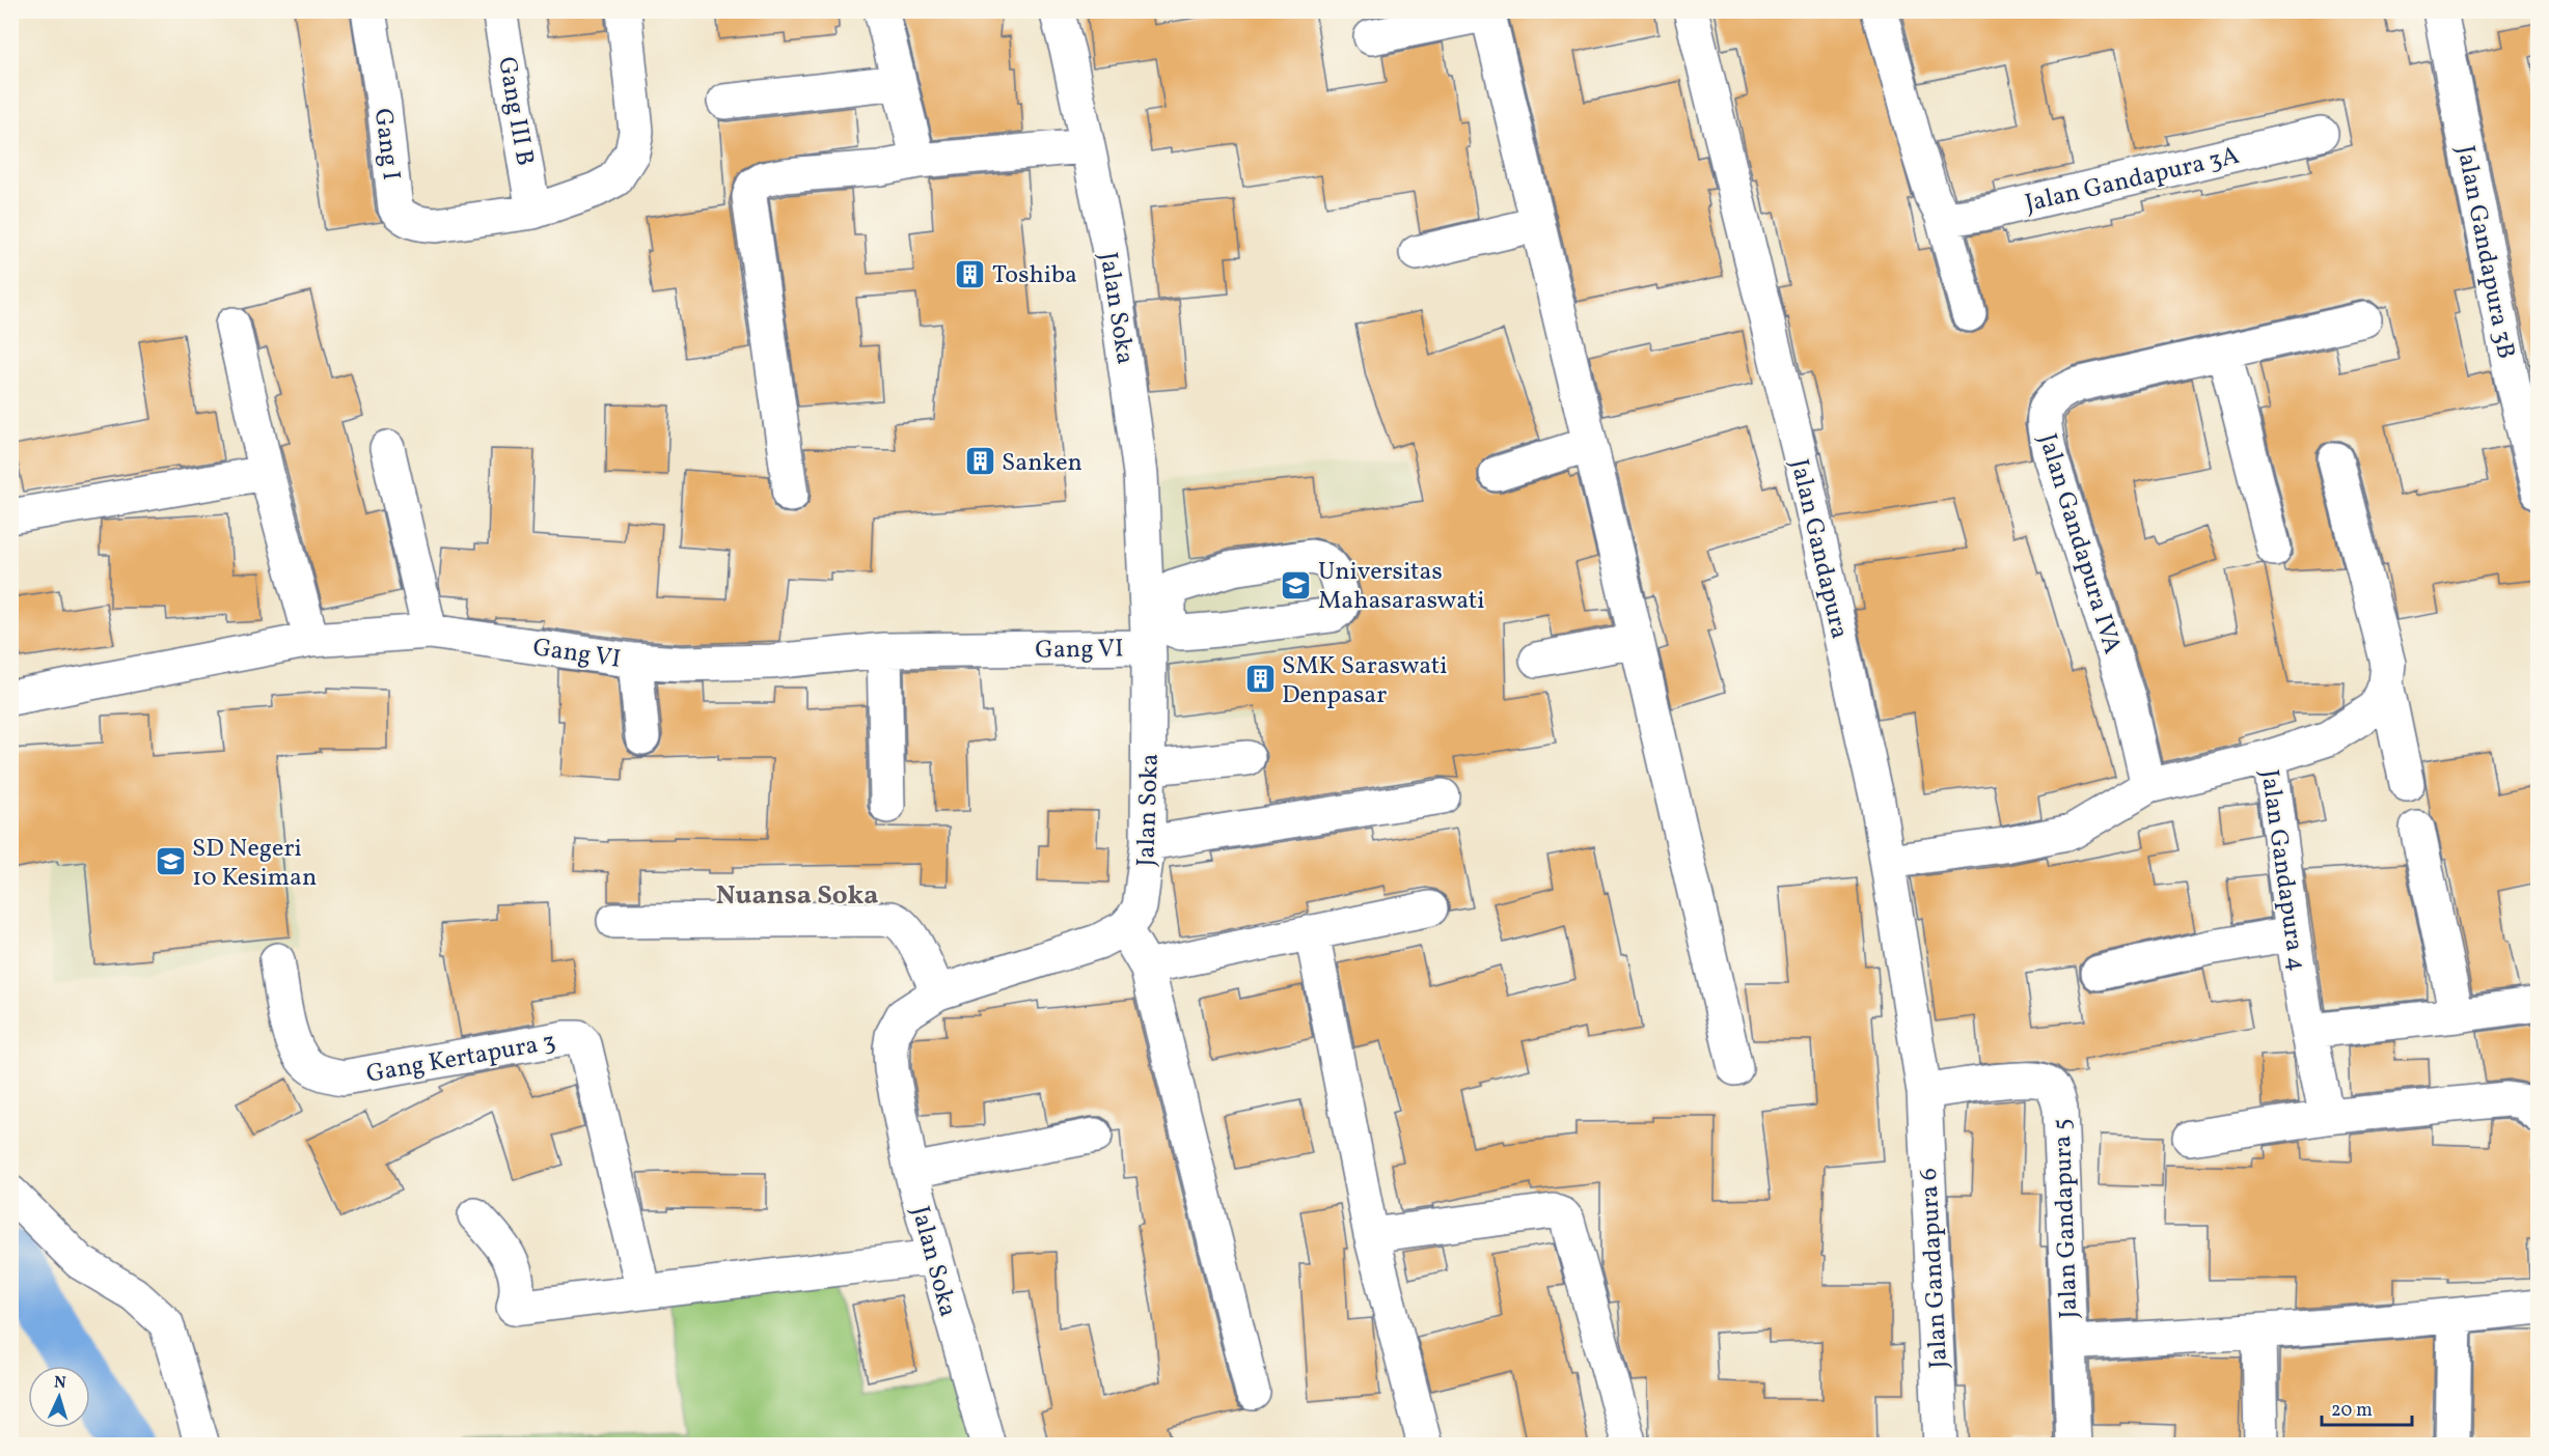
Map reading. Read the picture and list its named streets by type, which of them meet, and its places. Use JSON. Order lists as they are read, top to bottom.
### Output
{
  "streets": {
    "street": [
      "Gang III B",
      "Gang I",
      "Jalan Gandapura 3A",
      "Jalan Gandapura 3B",
      "Jalan Soka",
      "Jalan Gandapura IVA",
      "Jalan Gandapura",
      "Gang VI",
      "Jalan Gandapura 4",
      "Gang Kertapura 3",
      "Jalan Gandapura 5",
      "Jalan Gandapura 6"
    ]
  },
  "crossings": [
    ["Gang III B", "Gang I"],
    ["Jalan Soka", "Gang VI"],
    ["Jalan Gandapura IVA", "Jalan Gandapura 4"],
    ["Jalan Gandapura", "Jalan Gandapura 4"],
    ["Jalan Gandapura", "Jalan Gandapura 5"],
    ["Jalan Gandapura", "Jalan Gandapura 6"],
    ["Jalan Gandapura 5", "Jalan Gandapura 6"]
  ],
  "districts": ["Nuansa Soka"],
  "places": {
    "building": ["Toshiba", "Sanken", "SMK Saraswati Denpasar"],
    "school or university": ["Universitas Mahasaraswati", "SD Negeri 10 Kesiman"]
  },
  "scale_bar": "20 m",
  "north": "top"
}
